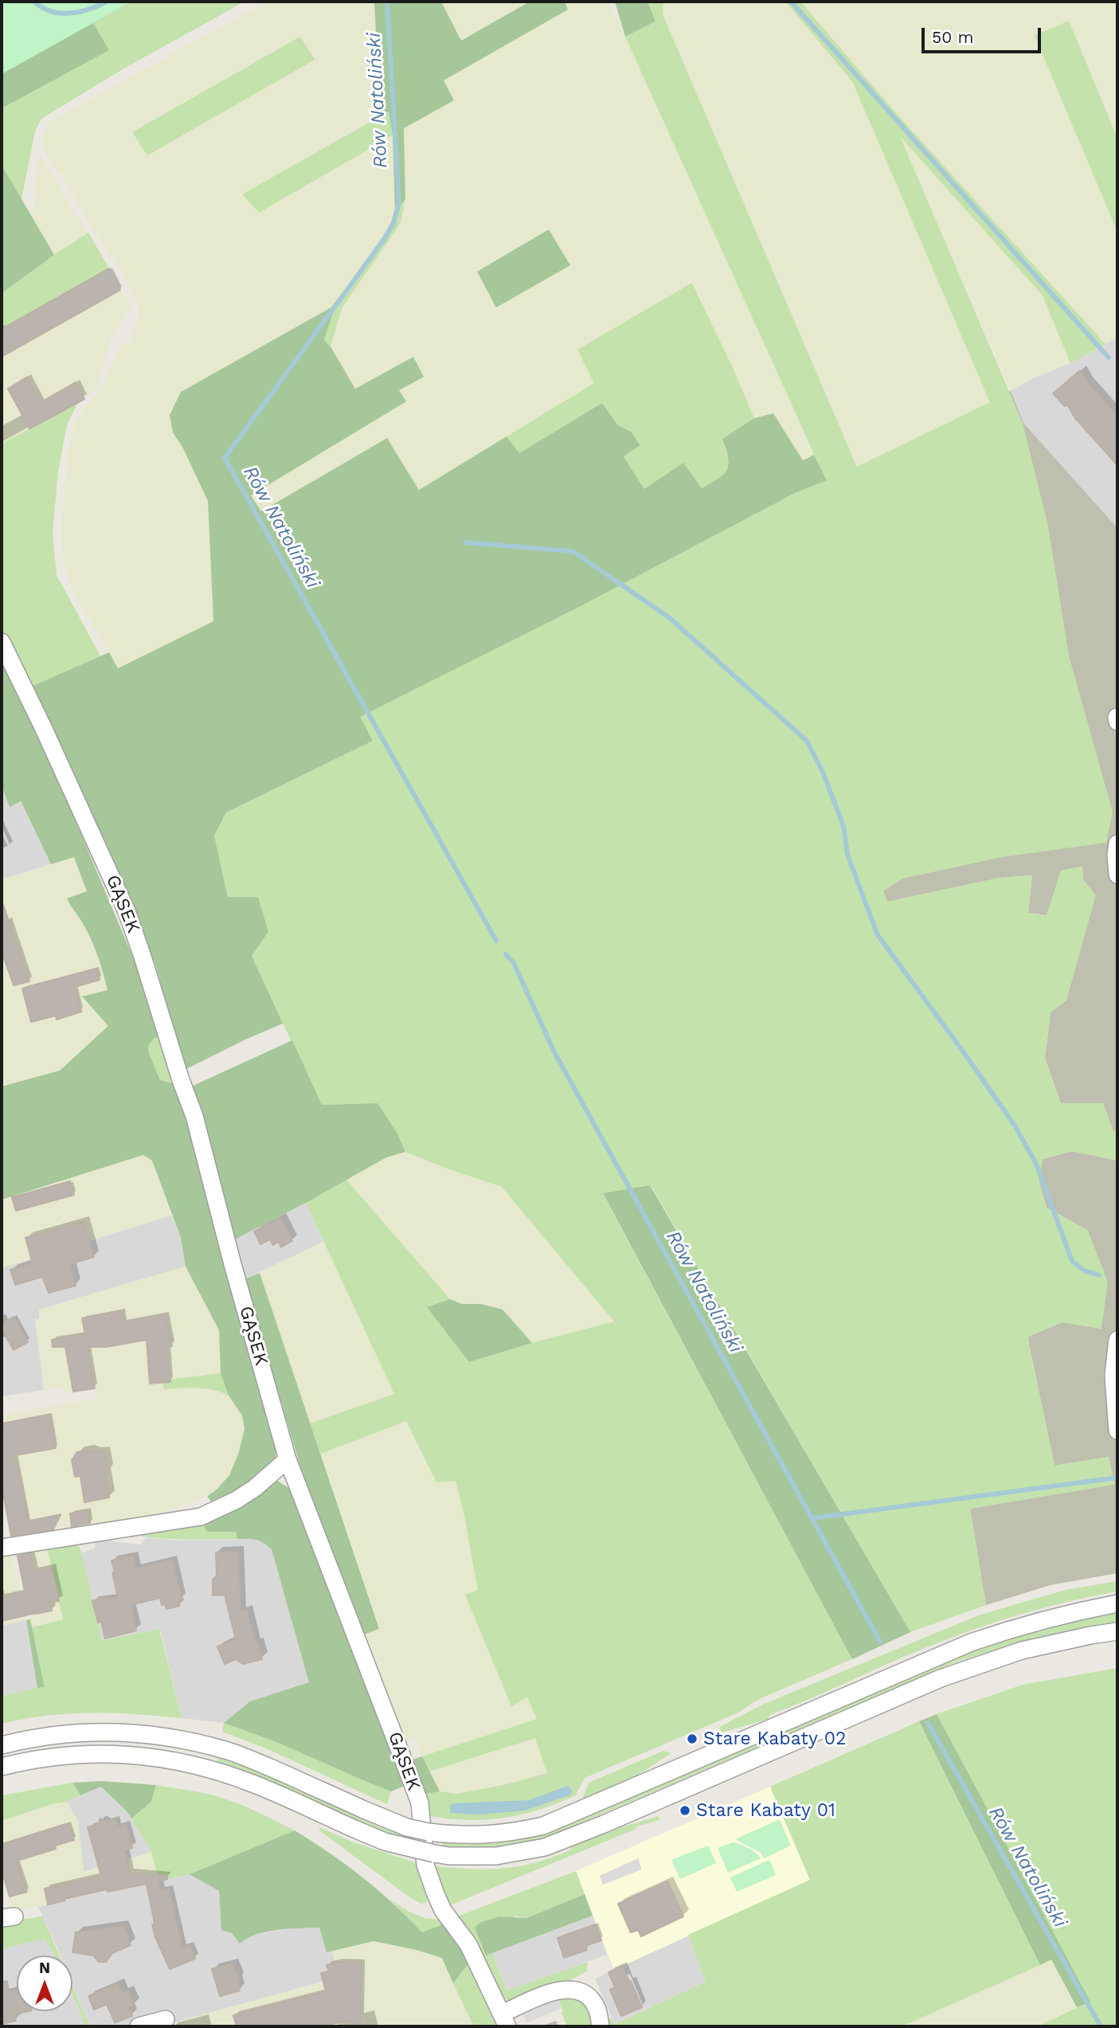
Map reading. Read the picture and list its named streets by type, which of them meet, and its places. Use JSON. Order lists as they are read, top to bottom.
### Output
{
  "streets": {
    "street": ["GĄSEK"]
  },
  "water": ["Rów Natoliński"],
  "places": ["Stare Kabaty 02", "Stare Kabaty 01"],
  "scale_bar": "50 m",
  "north": "top"
}
